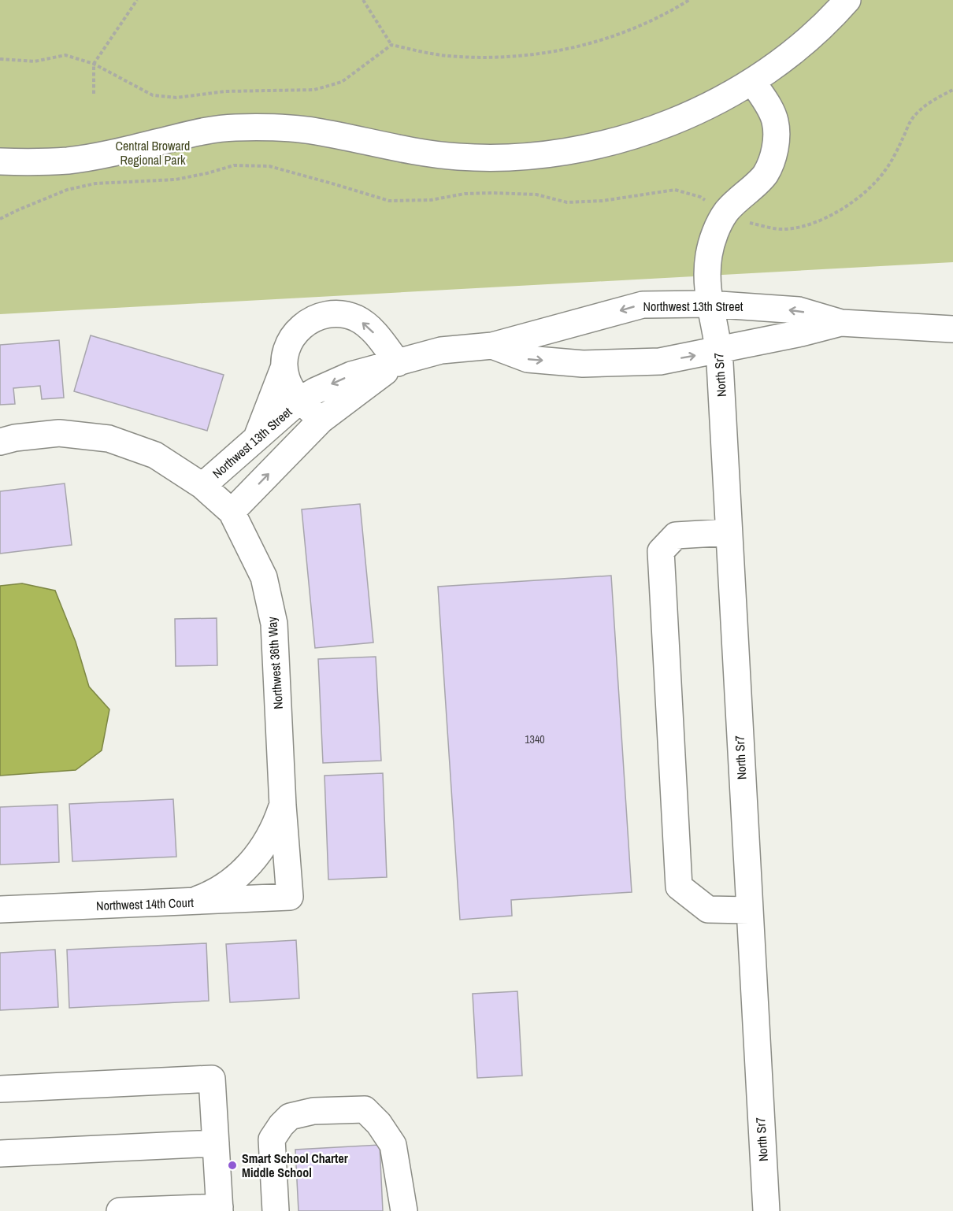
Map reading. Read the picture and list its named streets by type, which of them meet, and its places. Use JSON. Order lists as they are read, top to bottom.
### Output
{
  "streets": {
    "street": [
      "Northwest 13th Street",
      "North Sr7",
      "Northwest 36th Way",
      "Northwest 14th Court"
    ]
  },
  "crossings": [
    ["Northwest 13th Street", "North Sr7"],
    ["Northwest 13th Street", "Northwest 36th Way"],
    ["Northwest 36th Way", "Northwest 14th Court"]
  ],
  "parks": ["Central Broward Regional Park"],
  "places": ["Smart School Charter Middle School"],
  "house_numbers": ["1340"]
}
